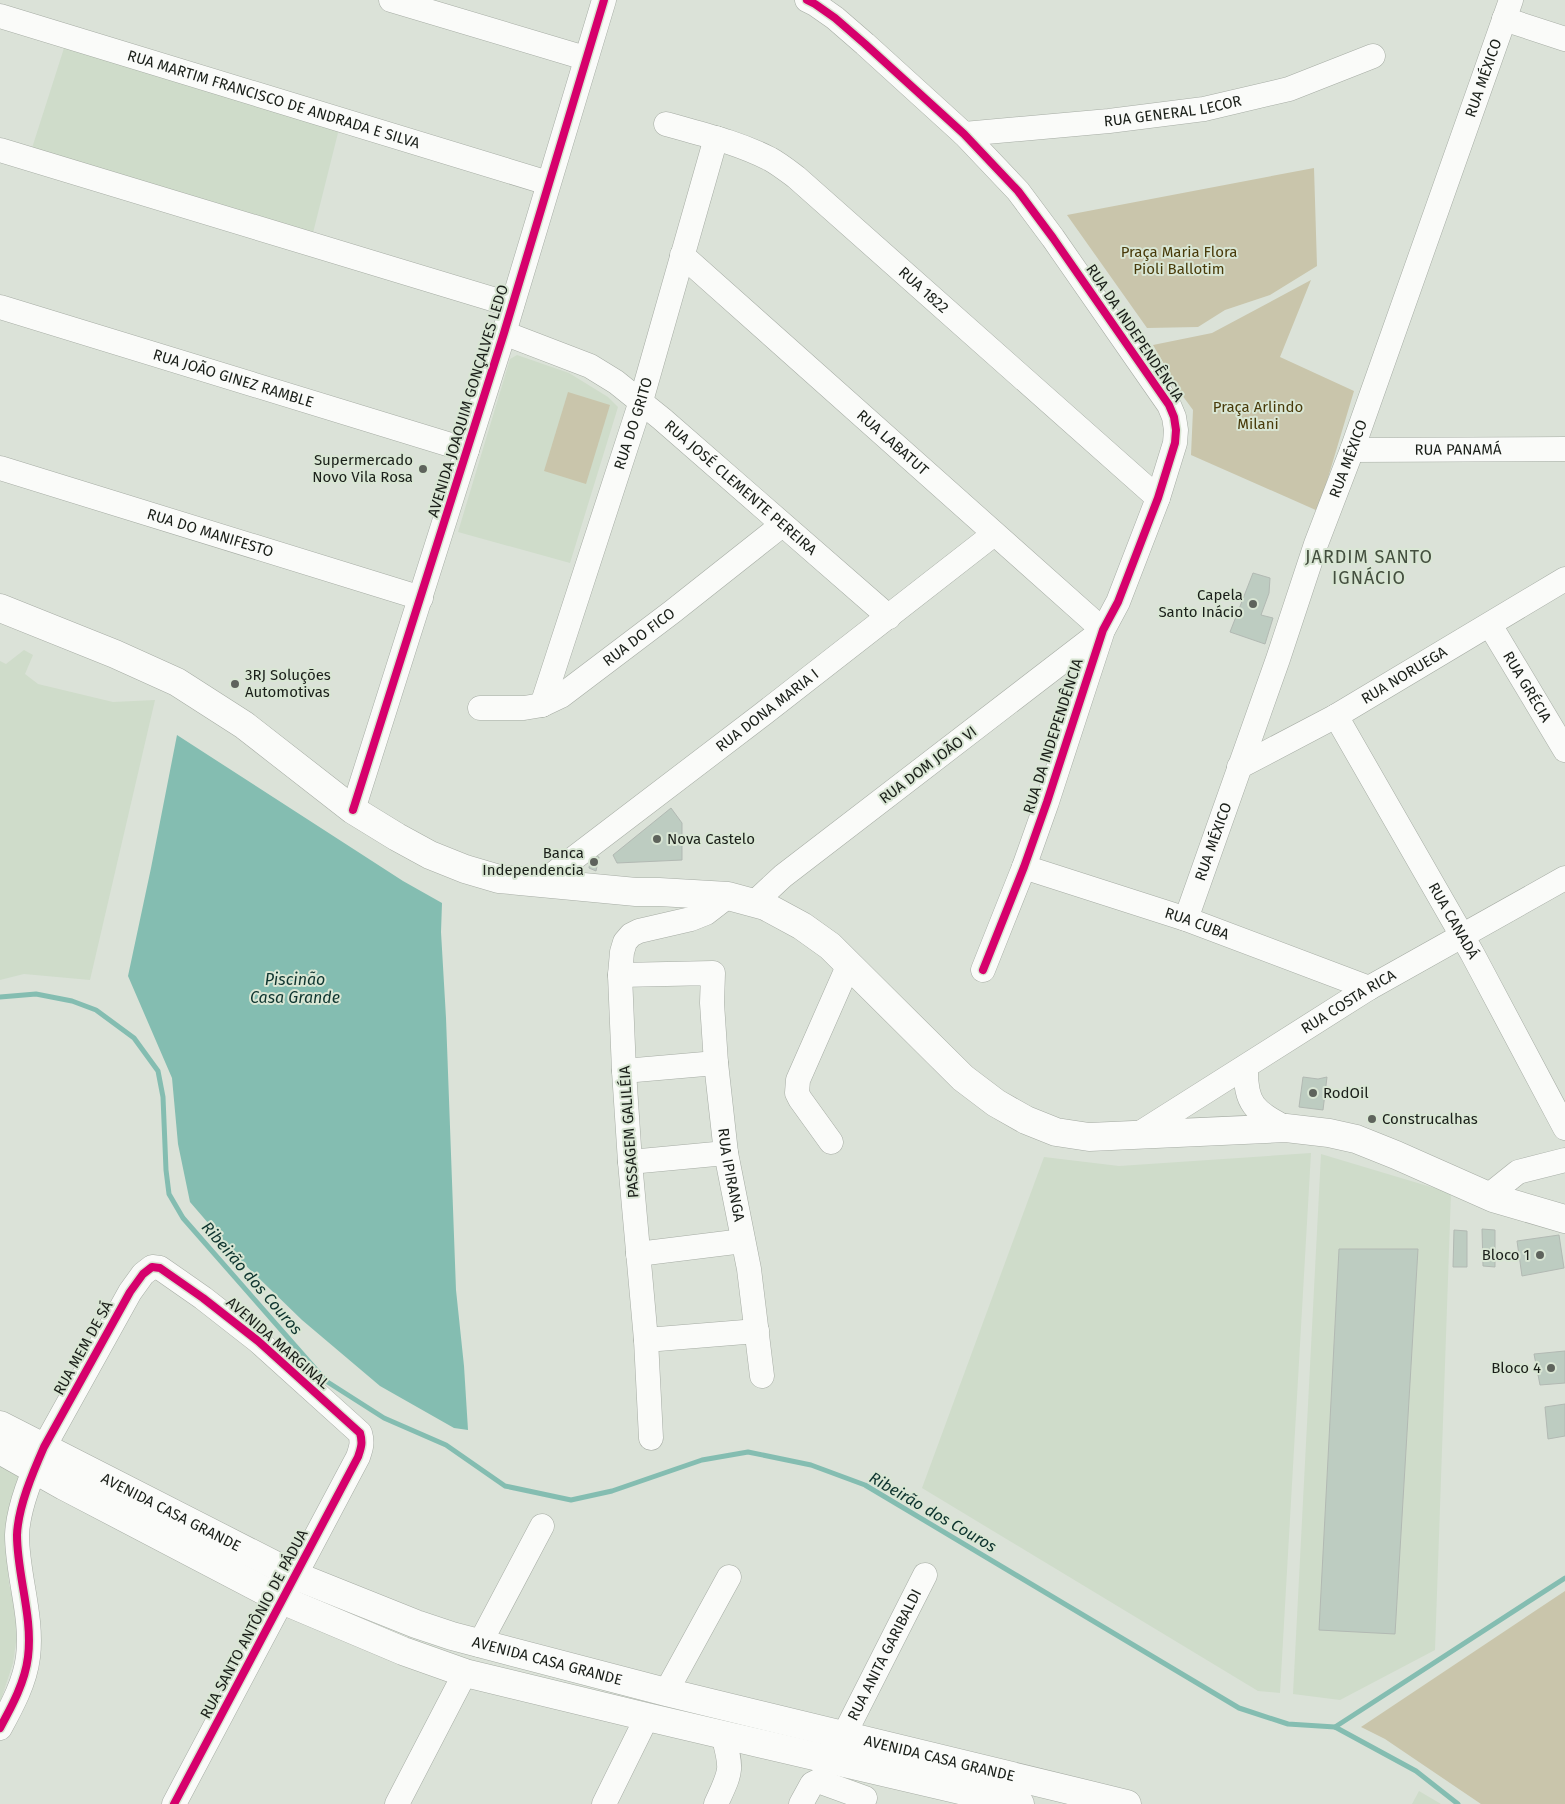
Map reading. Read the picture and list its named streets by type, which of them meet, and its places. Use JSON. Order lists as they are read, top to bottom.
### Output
{
  "streets": {
    "main road": ["AVENIDA CASA GRANDE"],
    "street": [
      "RUA MÉXICO",
      "RUA MARTIM FRANCISCO DE ANDRADA E SILVA",
      "RUA GENERAL LECOR",
      "RUA 1822",
      "RUA DA INDEPENDÊNCIA",
      "RUA JOÃO GINEZ RAMBLE",
      "AVENIDA JOAQUIM GONÇALVES LEDO",
      "RUA DO GRITO",
      "RUA LABATUT",
      "RUA PANAMÁ",
      "RUA JOSÉ CLEMENTE PEREIRA",
      "RUA DO MANIFESTO",
      "RUA DO FICO",
      "RUA NORUEGA",
      "RUA GRÉCIA",
      "RUA DONA MARIA I",
      "RUA DOM JOÃO VI",
      "RUA CANADÁ",
      "RUA CUBA",
      "RUA COSTA RICA",
      "PASSAGEM GALILÉIA",
      "RUA IPIRANGA",
      "AVENIDA MARGINAL",
      "RUA MEM DE SÁ",
      "RUA SANTO ANTÔNIO DE PÁDUA",
      "RUA ANITA GARIBALDI"
    ]
  },
  "crossings": [
    ["RUA MÉXICO", "RUA PANAMÁ"],
    ["RUA MÉXICO", "RUA NORUEGA"],
    ["RUA MÉXICO", "RUA CUBA"],
    ["RUA MARTIM FRANCISCO DE ANDRADA E SILVA", "AVENIDA JOAQUIM GONÇALVES LEDO"],
    ["RUA GENERAL LECOR", "RUA DA INDEPENDÊNCIA"],
    ["RUA 1822", "RUA DA INDEPENDÊNCIA"],
    ["RUA 1822", "RUA DO GRITO"],
    ["RUA DA INDEPENDÊNCIA", "RUA LABATUT"],
    ["RUA DA INDEPENDÊNCIA", "RUA DOM JOÃO VI"],
    ["RUA DA INDEPENDÊNCIA", "RUA CUBA"],
    ["RUA JOÃO GINEZ RAMBLE", "AVENIDA JOAQUIM GONÇALVES LEDO"],
    ["AVENIDA JOAQUIM GONÇALVES LEDO", "RUA JOSÉ CLEMENTE PEREIRA"],
    ["AVENIDA JOAQUIM GONÇALVES LEDO", "RUA DO MANIFESTO"],
    ["RUA DO GRITO", "RUA LABATUT"],
    ["RUA DO GRITO", "RUA JOSÉ CLEMENTE PEREIRA"],
    ["RUA DO GRITO", "RUA DO FICO"],
    ["RUA LABATUT", "RUA DONA MARIA I"],
    ["RUA LABATUT", "RUA DOM JOÃO VI"],
    ["RUA JOSÉ CLEMENTE PEREIRA", "RUA DO FICO"],
    ["RUA JOSÉ CLEMENTE PEREIRA", "RUA DONA MARIA I"],
    ["RUA NORUEGA", "RUA GRÉCIA"],
    ["RUA NORUEGA", "RUA CANADÁ"],
    ["RUA CANADÁ", "RUA COSTA RICA"],
    ["RUA CUBA", "RUA COSTA RICA"],
    ["PASSAGEM GALILÉIA", "RUA IPIRANGA"],
    ["AVENIDA MARGINAL", "RUA MEM DE SÁ"],
    ["AVENIDA MARGINAL", "RUA SANTO ANTÔNIO DE PÁDUA"],
    ["RUA MEM DE SÁ", "AVENIDA CASA GRANDE"],
    ["AVENIDA CASA GRANDE", "RUA SANTO ANTÔNIO DE PÁDUA"],
    ["AVENIDA CASA GRANDE", "RUA ANITA GARIBALDI"]
  ],
  "districts": ["JARDIM SANTO IGNÁCIO"],
  "water": ["Piscinão Casa Grande", "Ribeirão dos Couros"],
  "parks": ["Praça Maria Flora Pioli Ballotim", "Praça Arlindo Milani"],
  "places": [
    "Supermercado Novo Vila Rosa",
    "Capela Santo Inácio",
    "3RJ Soluções Automotivas",
    "Nova Castelo",
    "Banca Independencia",
    "RodOil",
    "Construcalhas",
    "Bloco 1",
    "Bloco 4"
  ]
}
